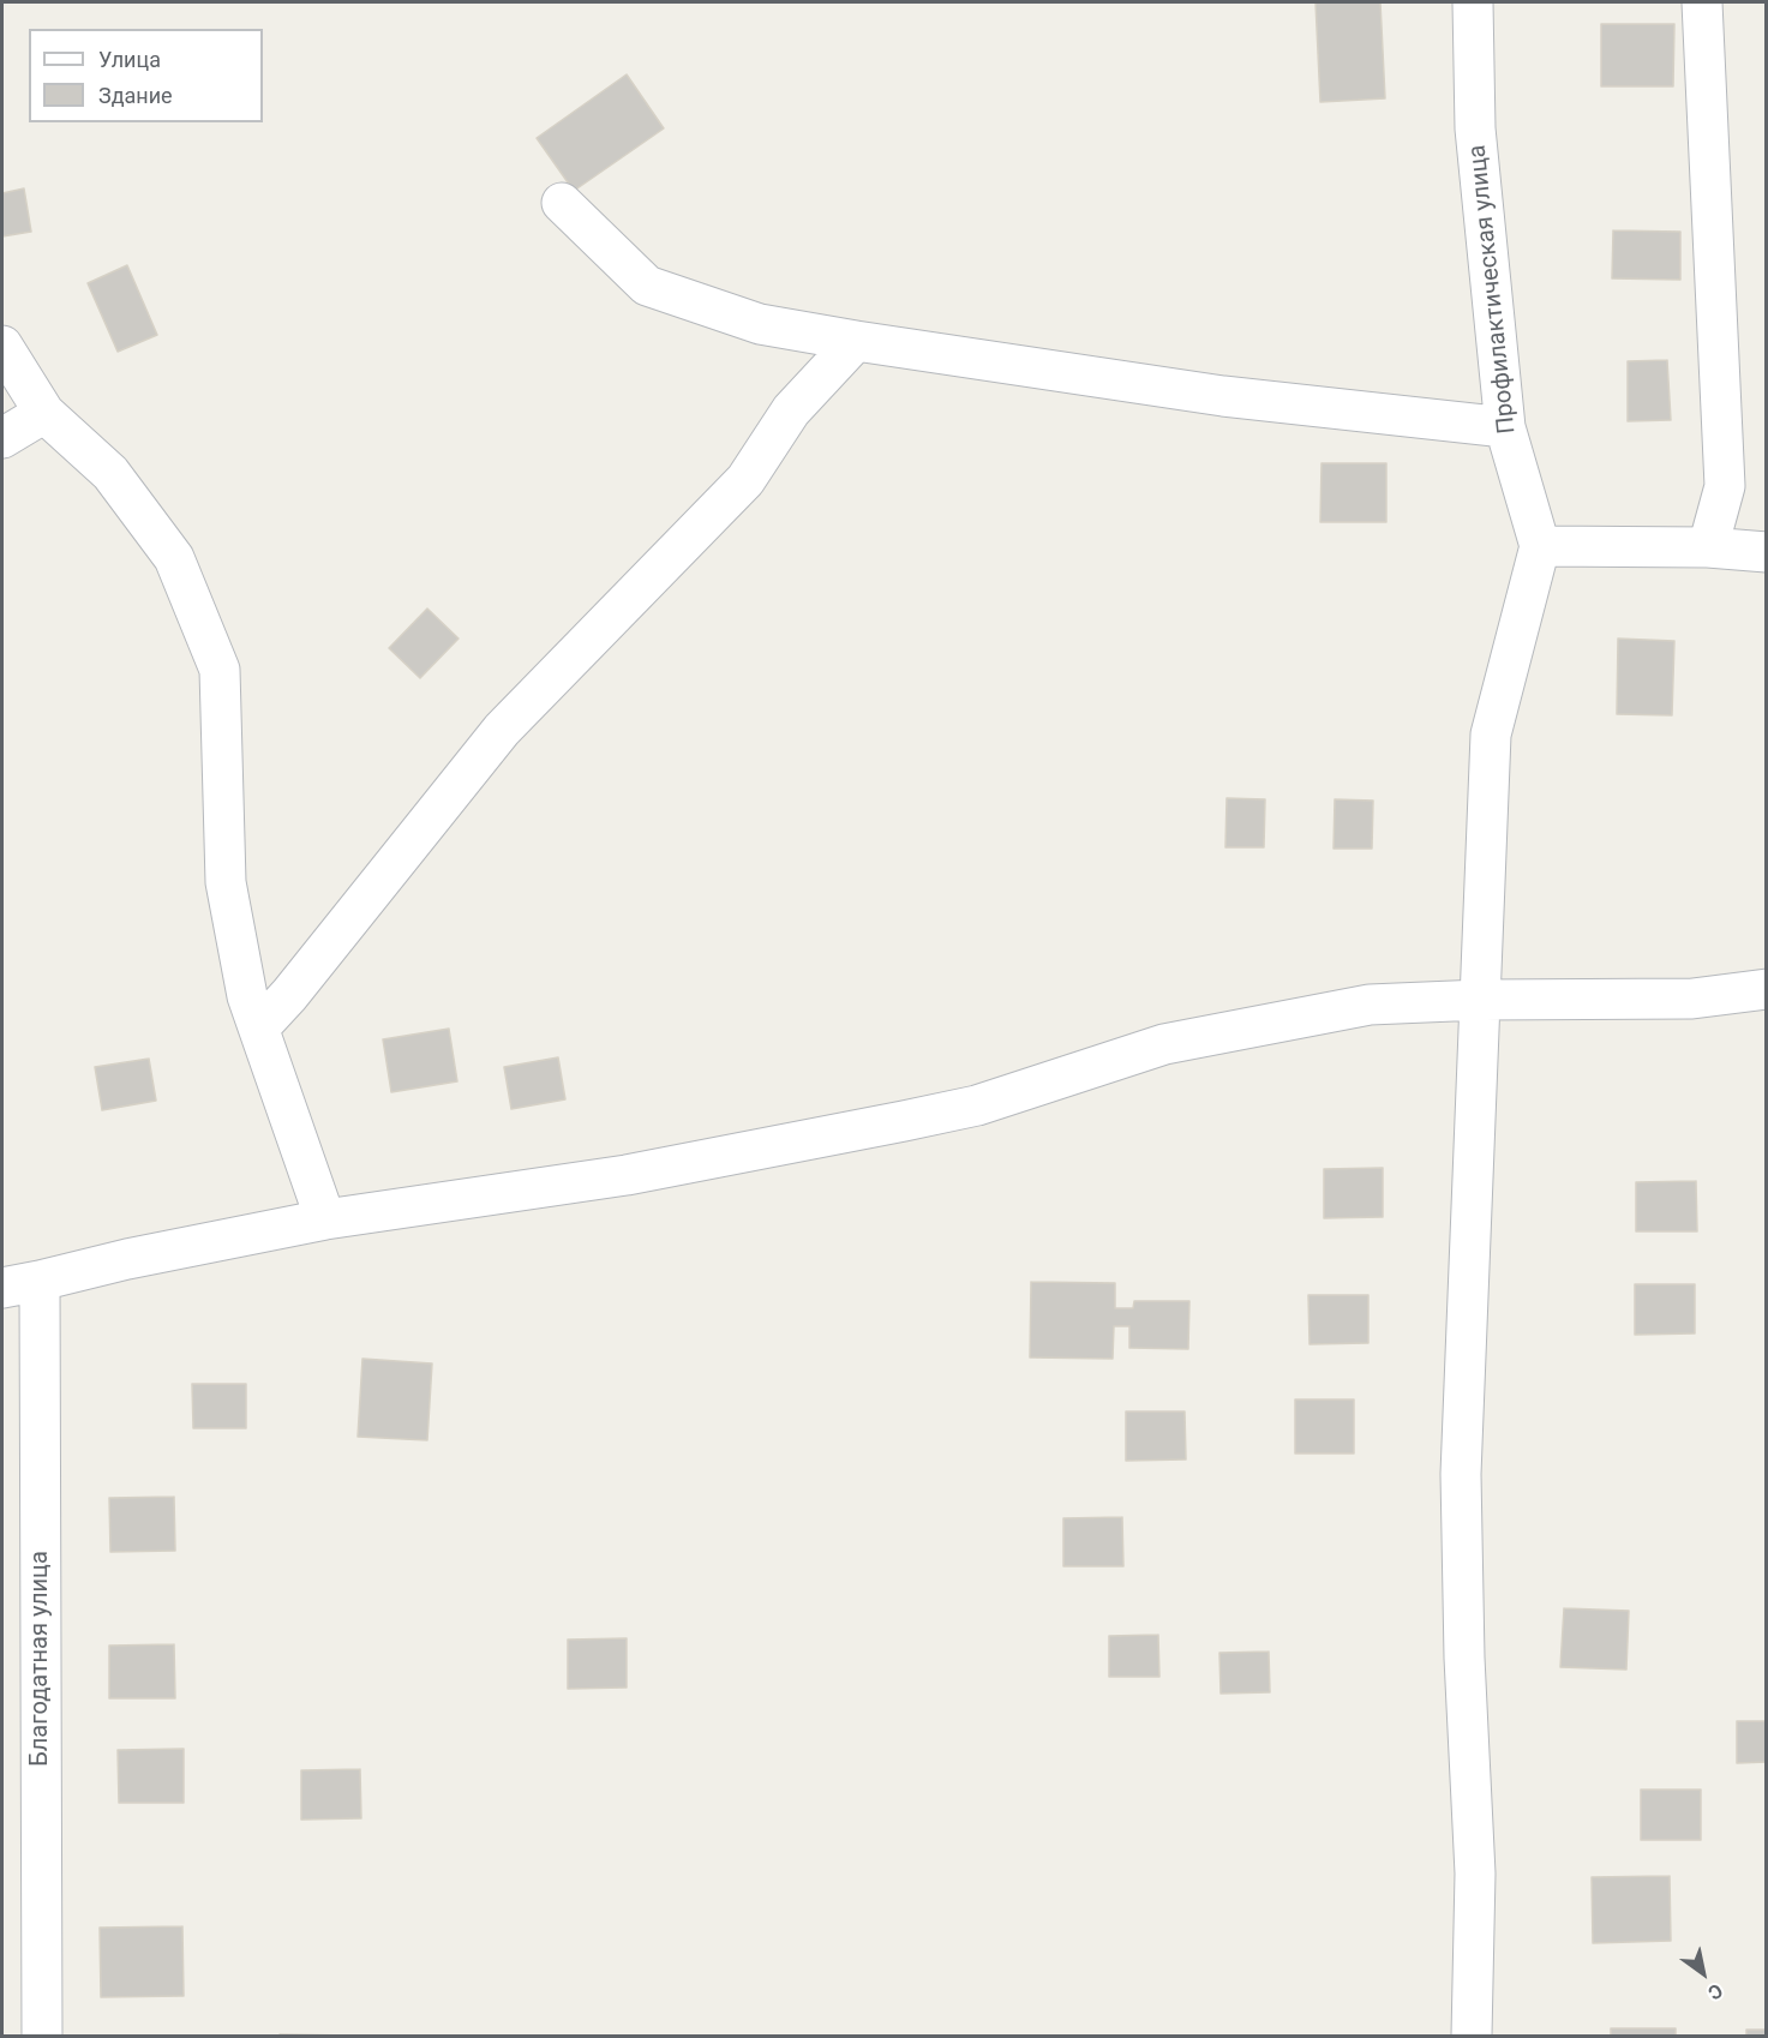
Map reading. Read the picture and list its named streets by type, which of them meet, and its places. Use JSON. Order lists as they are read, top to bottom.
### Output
{
  "streets": {
    "street": ["Профилактическая улица", "Благодатная улица"]
  },
  "legend": ["Улица", "Здание"],
  "north": "bottom right"
}
